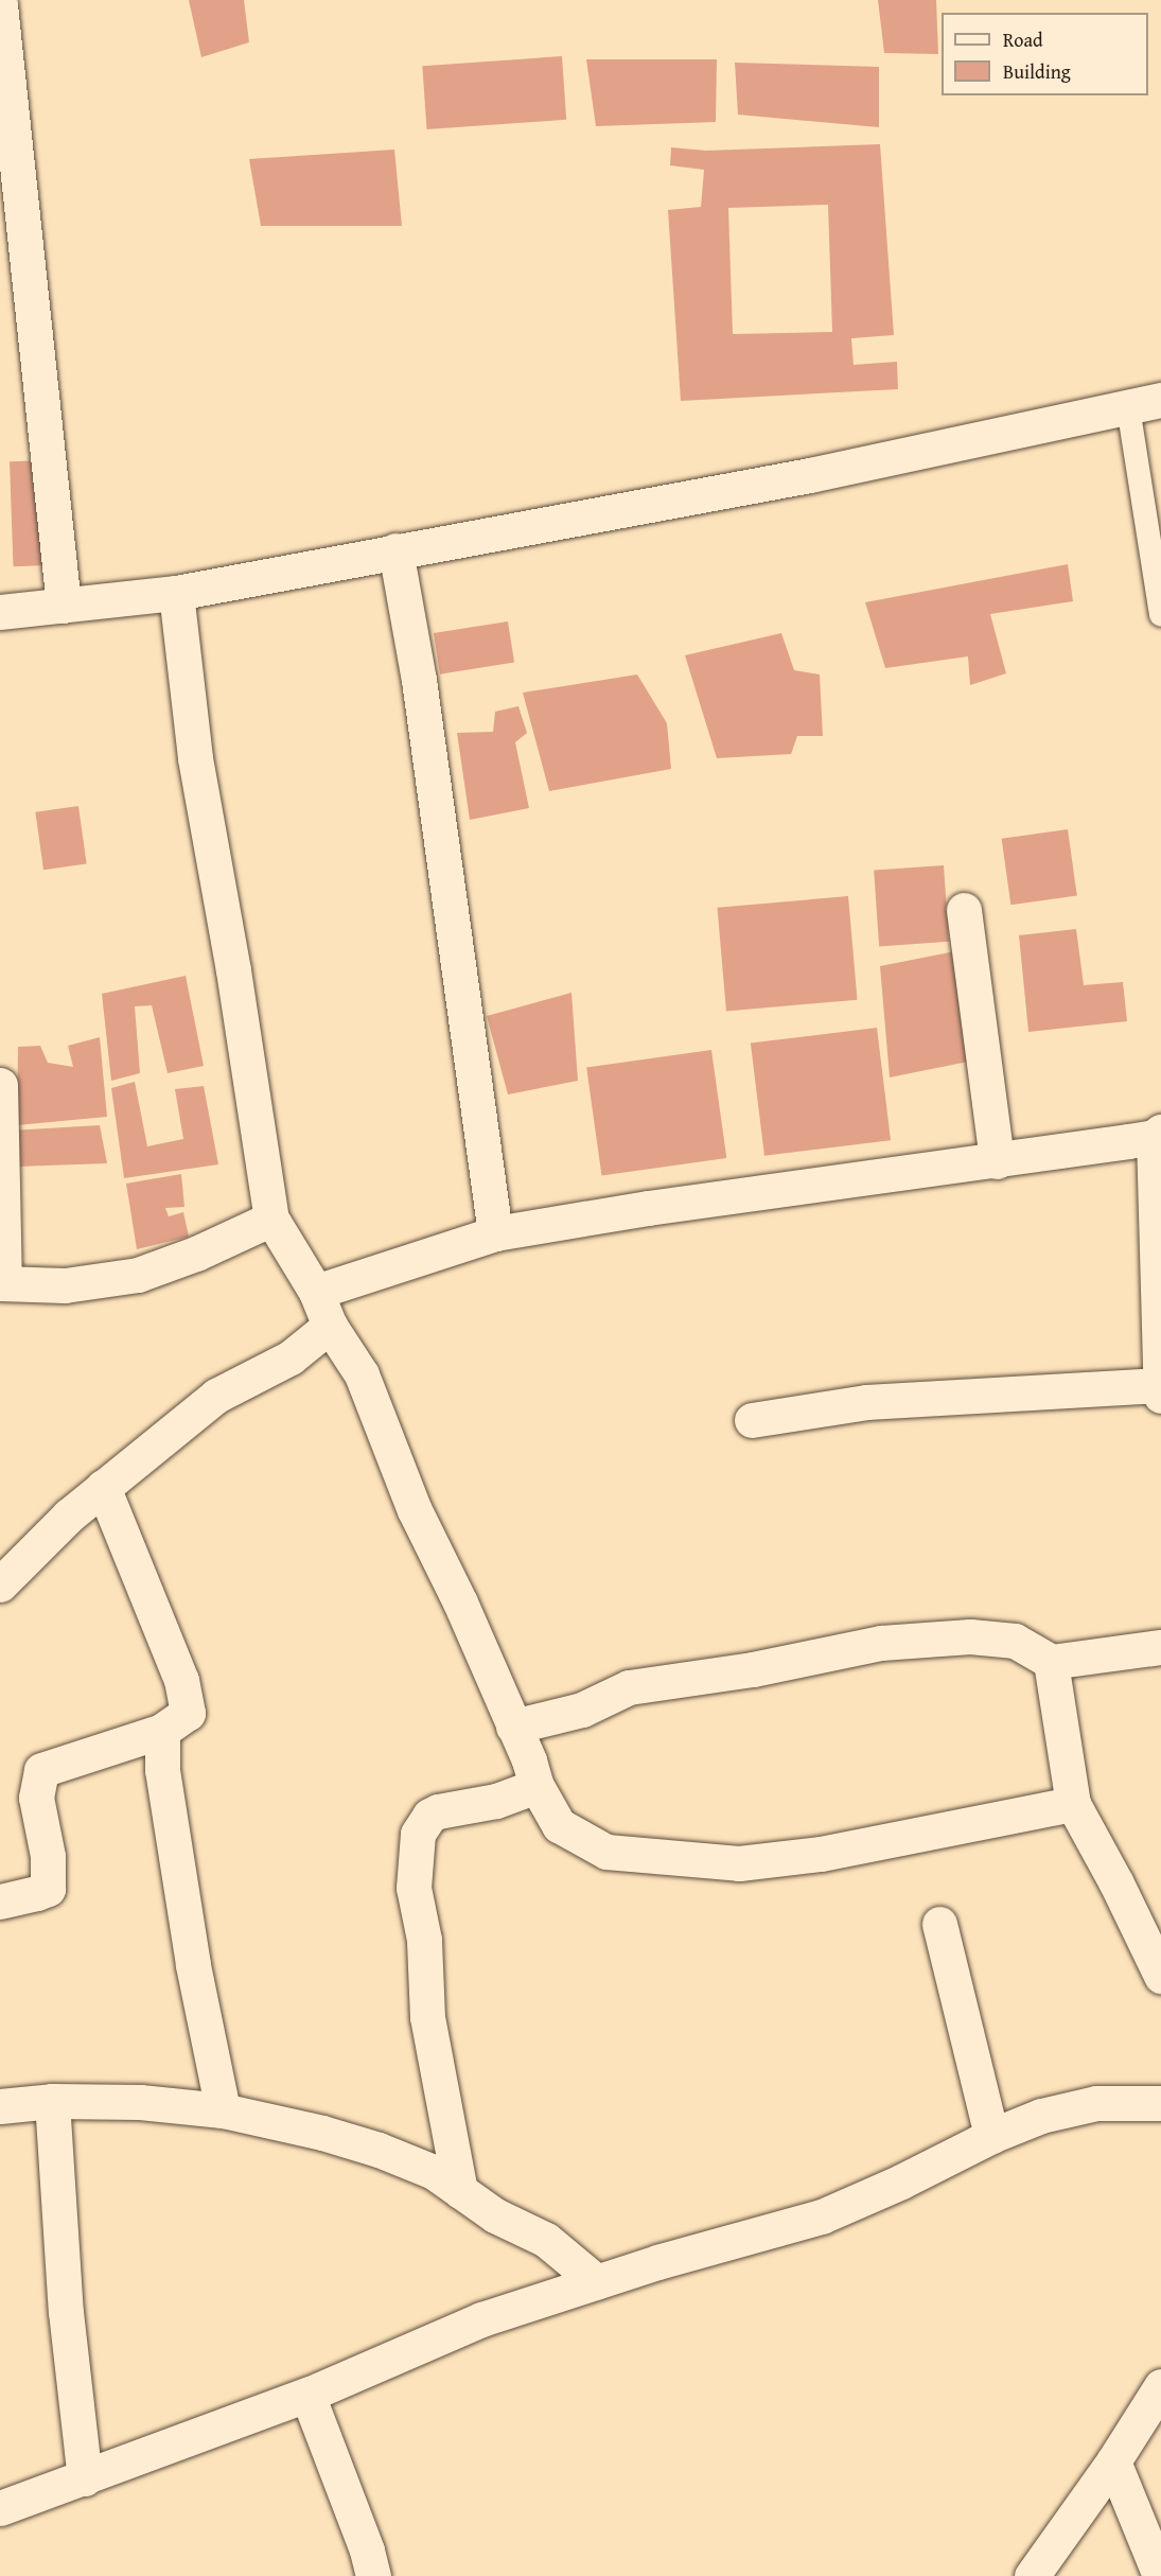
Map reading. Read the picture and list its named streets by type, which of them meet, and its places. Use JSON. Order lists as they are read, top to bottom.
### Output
{
  "legend": ["Road", "Building"]
}
